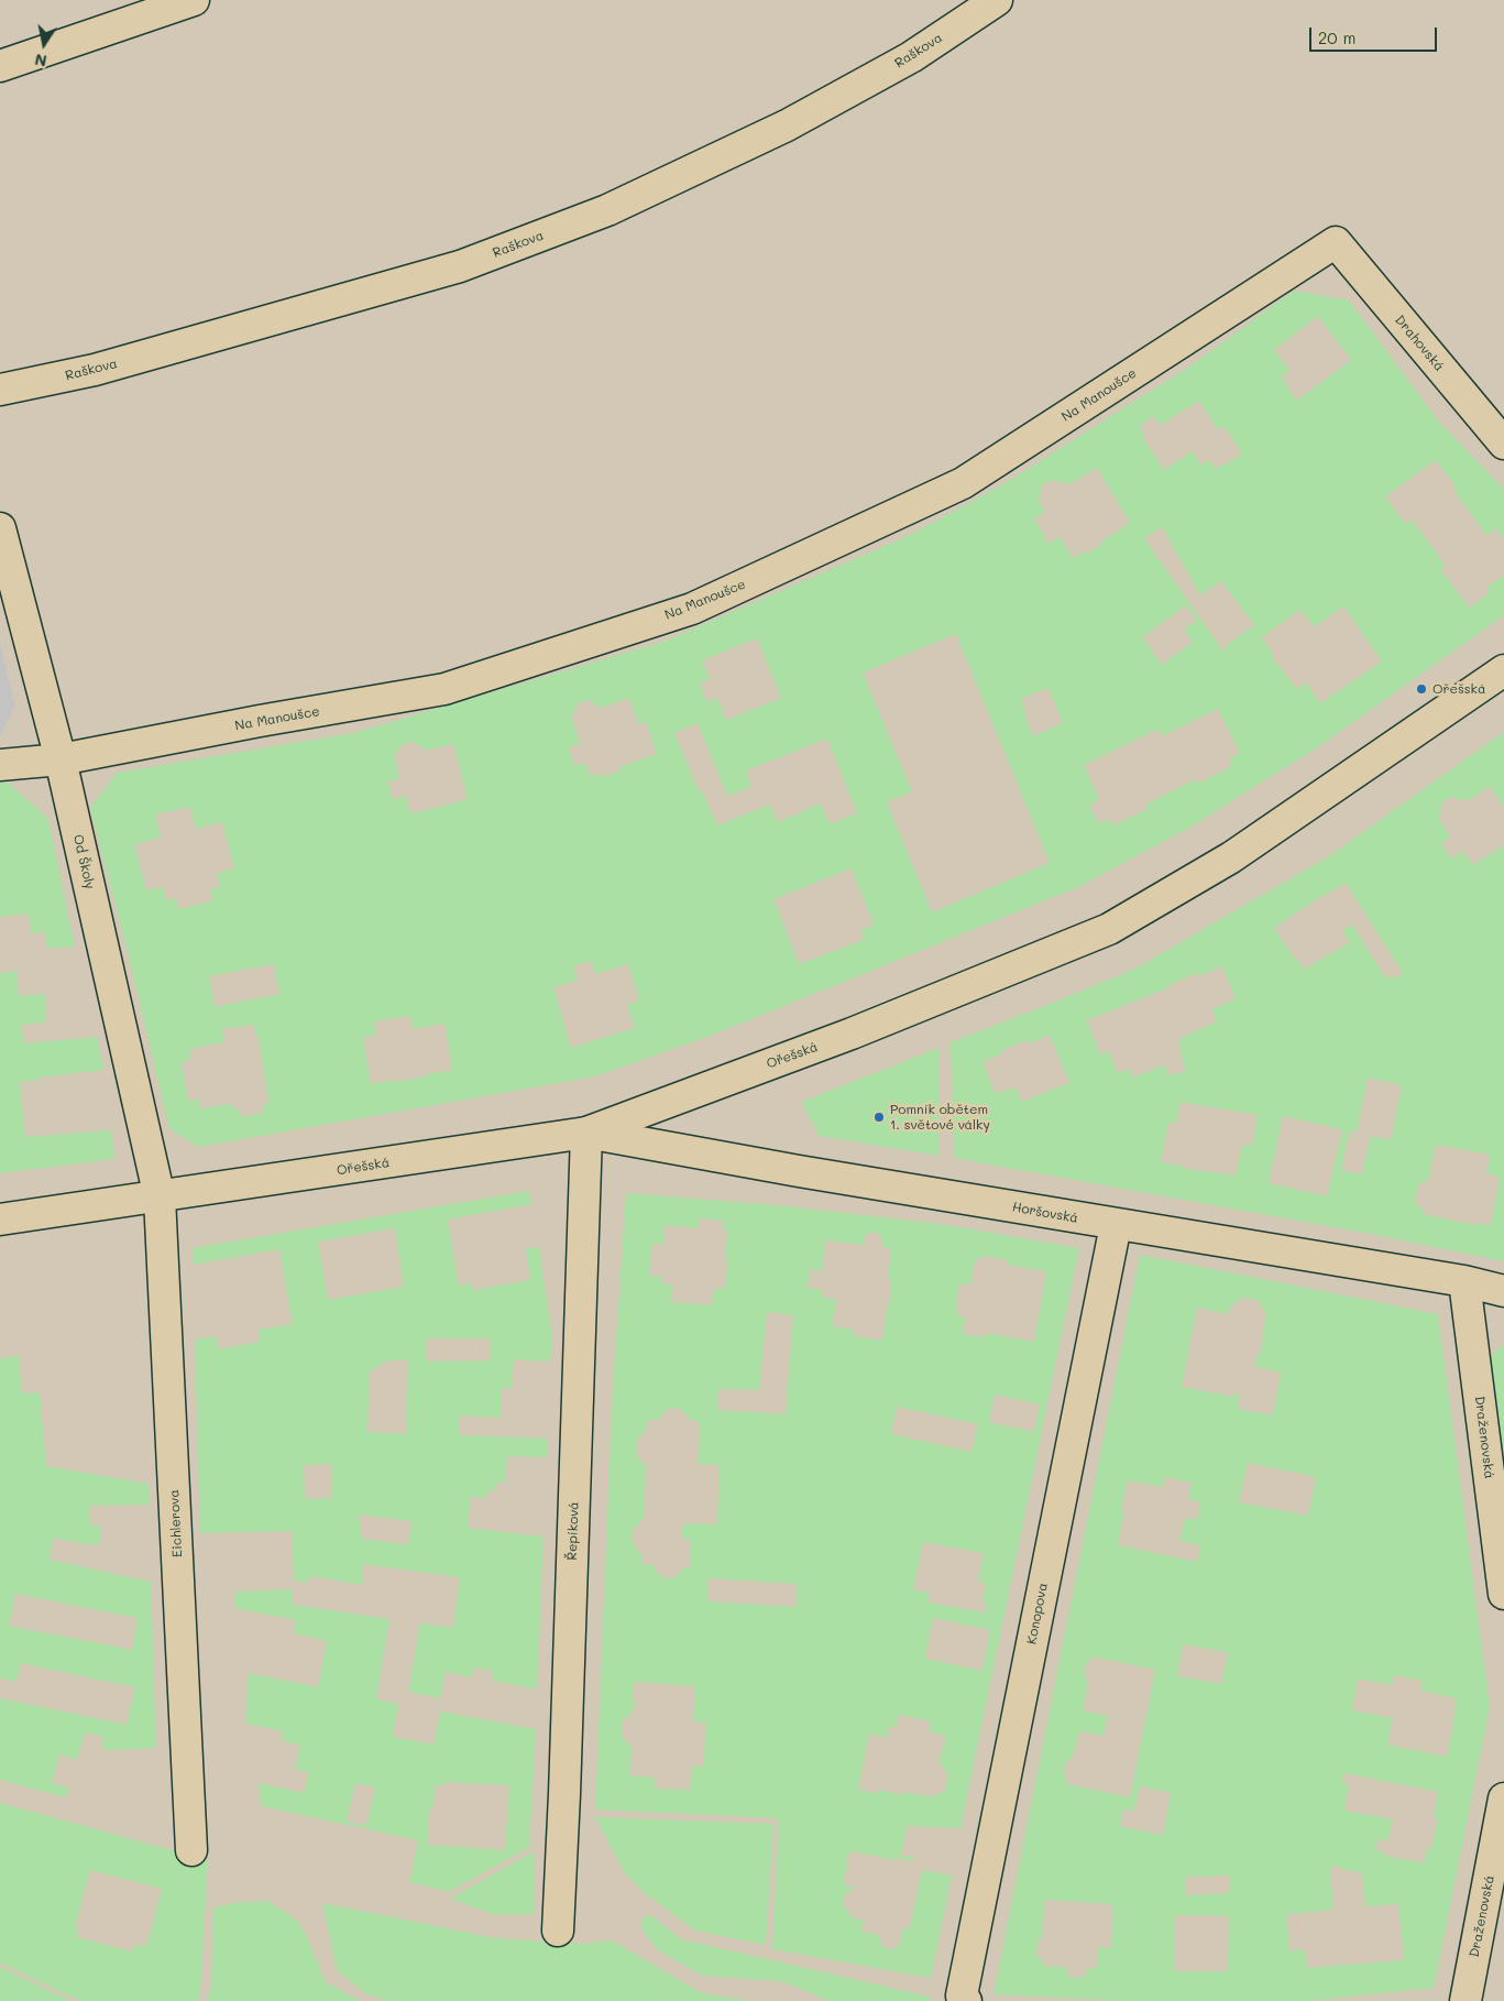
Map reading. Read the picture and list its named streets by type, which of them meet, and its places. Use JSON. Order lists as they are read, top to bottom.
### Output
{
  "streets": {
    "street": [
      "Raškova",
      "Drahovská",
      "Na Manoušce",
      "Od Školy",
      "Ořešská",
      "Horšovská",
      "Draženovská",
      "Eichlerova",
      "Řepíková",
      "Konopova"
    ]
  },
  "crossings": [
    ["Drahovská", "Na Manoušce"],
    ["Na Manoušce", "Od Školy"],
    ["Od Školy", "Ořešská"],
    ["Od Školy", "Eichlerova"],
    ["Ořešská", "Horšovská"],
    ["Ořešská", "Eichlerova"],
    ["Ořešská", "Řepíková"],
    ["Horšovská", "Draženovská"],
    ["Horšovská", "Řepíková"],
    ["Horšovská", "Konopova"]
  ],
  "places": ["Ořešská", "Pomník obětem 1. světové války"],
  "scale_bar": "20 m",
  "north": "bottom"
}
